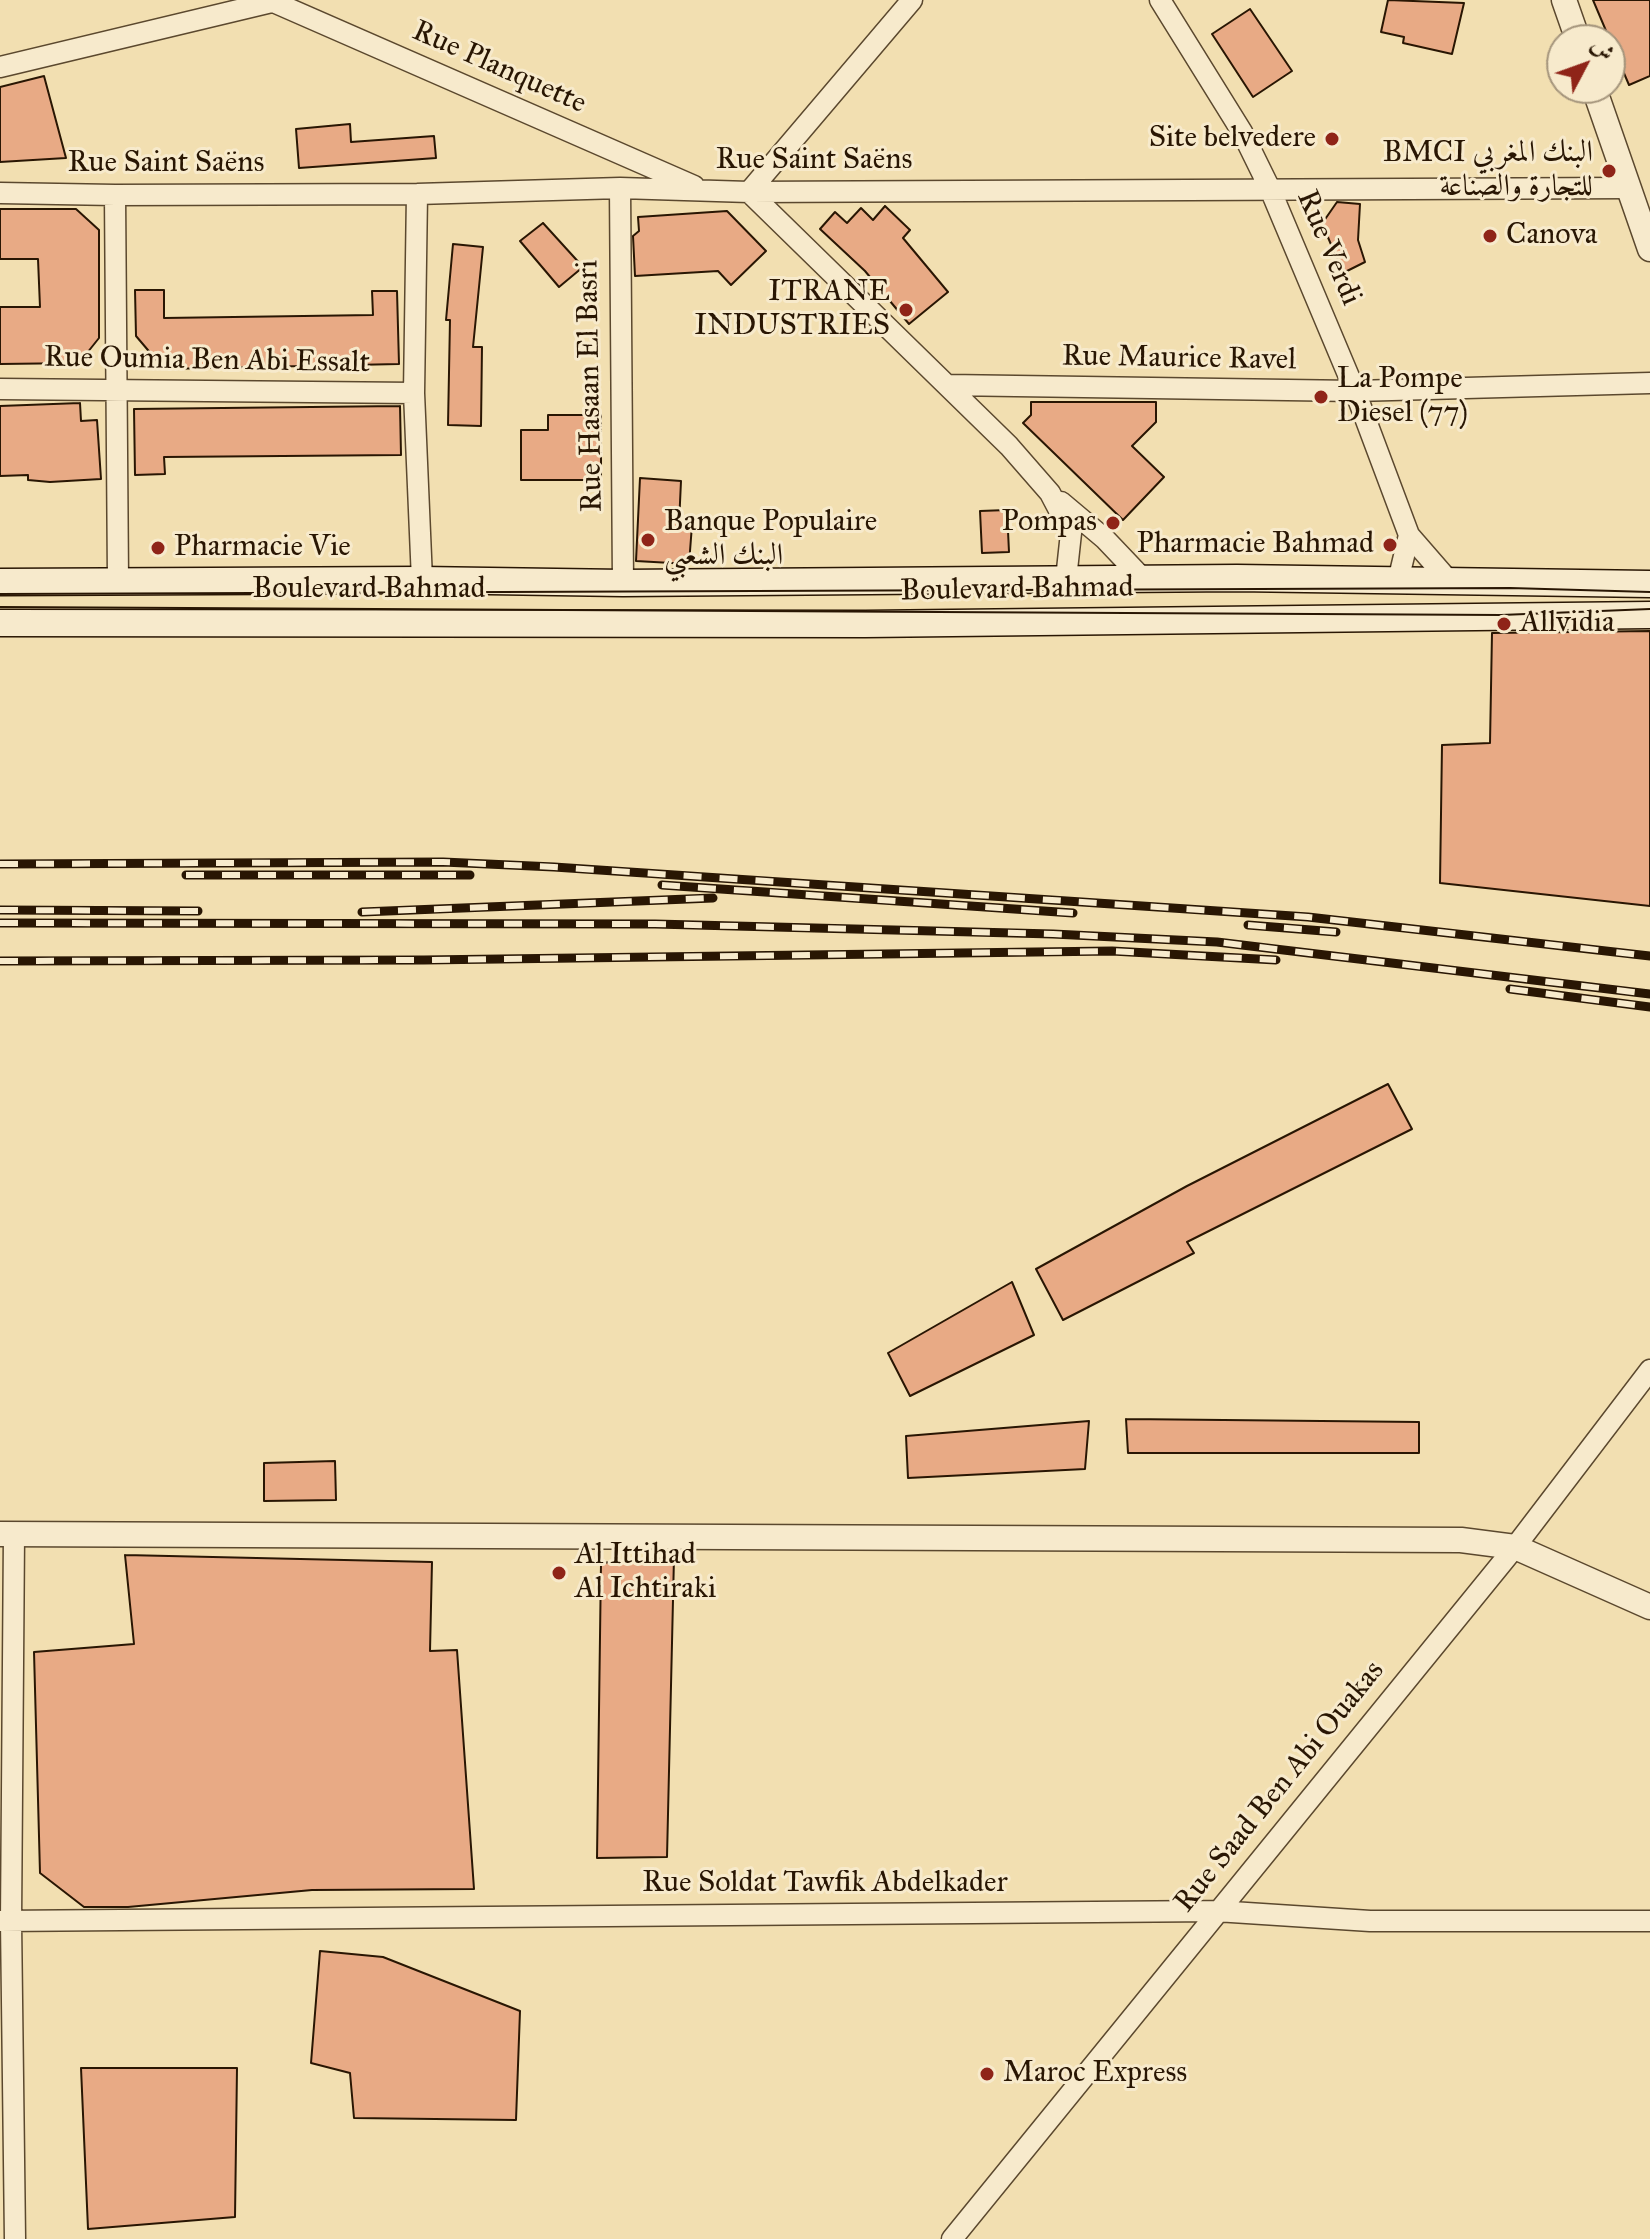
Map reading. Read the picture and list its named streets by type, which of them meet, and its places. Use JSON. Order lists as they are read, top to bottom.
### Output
{
  "streets": {
    "main road": ["Boulevard Bahmad"],
    "street": [
      "Rue Planquette",
      "Rue Saint Saëns",
      "Rue Verdi",
      "Rue Maurice Ravel",
      "Rue Oumia Ben Abi Essalt",
      "Rue Hasaan El Basri",
      "Rue Saad Ben Abi Ouakas",
      "Rue Soldat Tawfik Abdelkader"
    ]
  },
  "crossings": [
    ["Rue Planquette", "Rue Saint Saëns"],
    ["Rue Saint Saëns", "Rue Verdi"],
    ["Rue Saint Saëns", "Rue Hasaan El Basri"],
    ["Rue Verdi", "Rue Maurice Ravel"],
    ["Rue Verdi", "Boulevard Bahmad"],
    ["Rue Hasaan El Basri", "Boulevard Bahmad"],
    ["Rue Saad Ben Abi Ouakas", "Rue Soldat Tawfik Abdelkader"]
  ],
  "places": [
    "Site belvedere",
    "BMCI البنك المغربي للتجارة والصناعة",
    "Canova",
    "ITRANE INDUSTRIES",
    "La Pompe Diesel (77)",
    "Pompas",
    "Banque Populaire البنك الشعبي",
    "Pharmacie Bahmad",
    "Pharmacie Vie",
    "Allvidia",
    "Al Ittihad Al Ichtiraki",
    "Maroc Express"
  ],
  "north": "top right"
}
